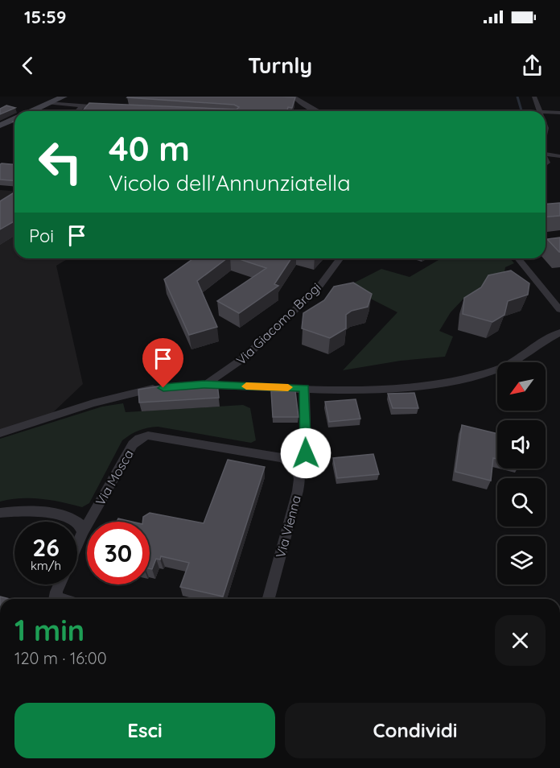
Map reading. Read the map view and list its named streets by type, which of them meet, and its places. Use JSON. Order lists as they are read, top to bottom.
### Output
{
  "streets": {
    "street": ["Via Giacomo Brogi", "Via Mosca", "Via Vienna"]
  },
  "crossings": [
    ["Via Mosca", "Via Vienna"]
  ],
  "north": "bottom left",
  "page": {
    "status": "15:59",
    "header": "Turnly",
    "turn": ["40 m", "Vicolo dell'Annunziatella"],
    "then": "Poi",
    "speed": "26 km/h",
    "limit": "30",
    "heading": ["1 min", "120 m · 16:00"],
    "buttons": ["Esci", "Condividi"]
  }
}
